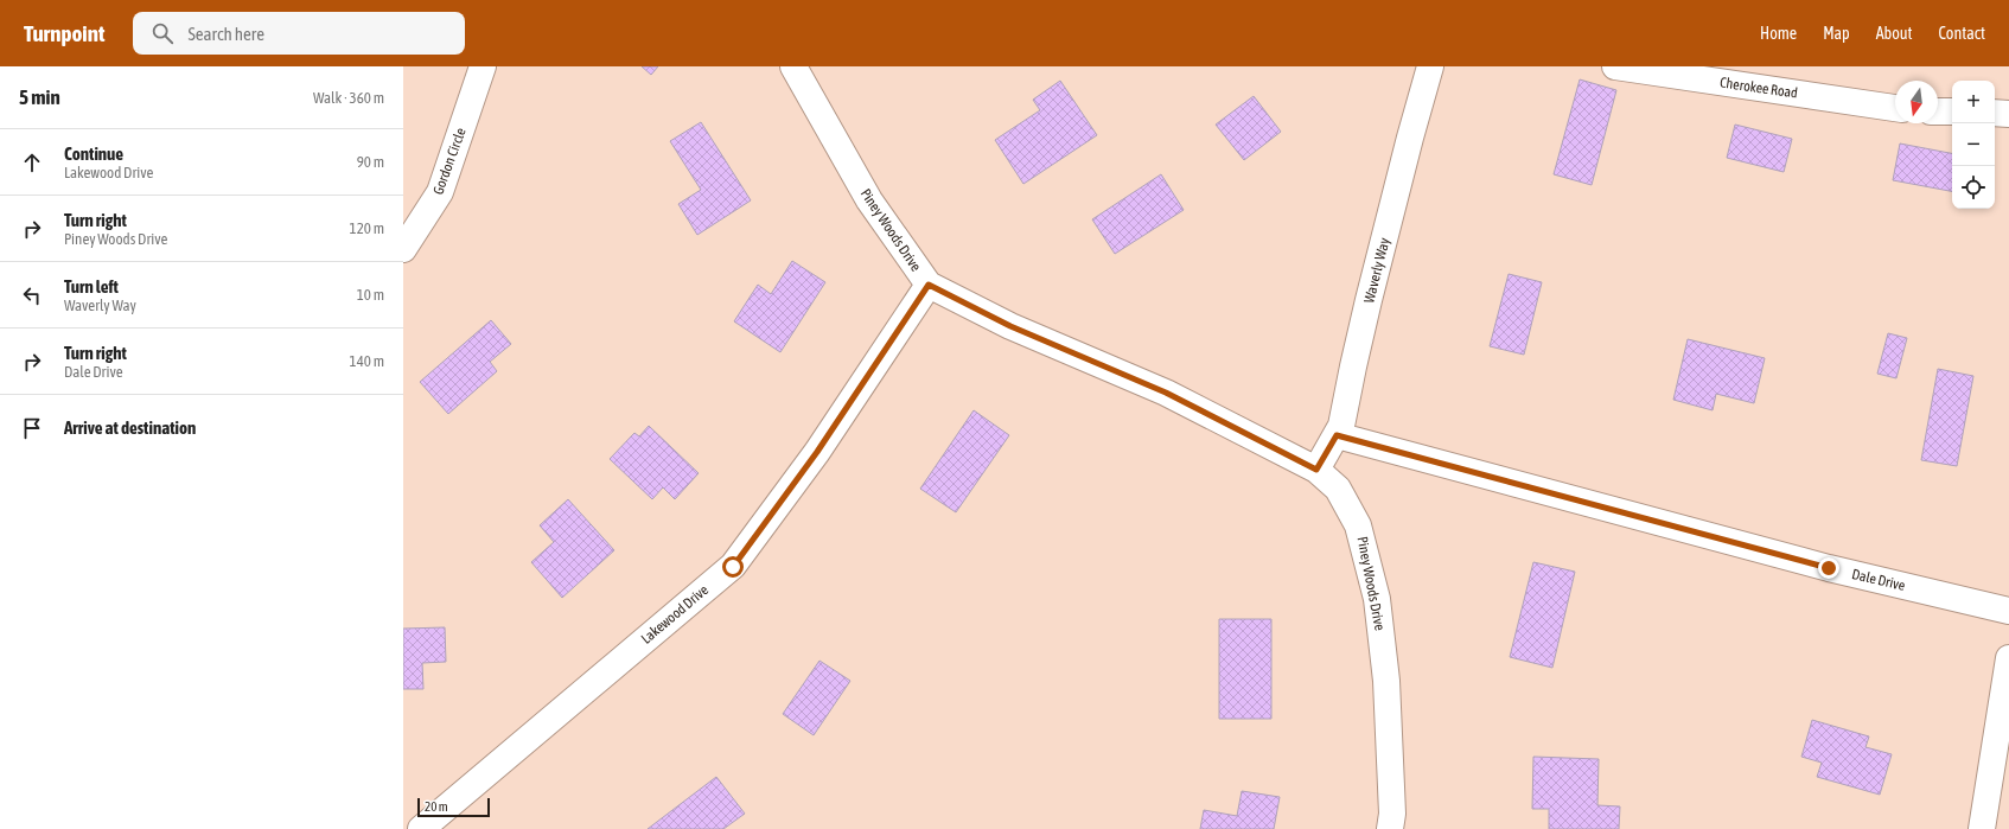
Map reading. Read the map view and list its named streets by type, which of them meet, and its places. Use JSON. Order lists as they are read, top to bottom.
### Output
{
  "streets": {
    "street": [
      "Cherokee Road",
      "Gordon Circle",
      "Piney Woods Drive",
      "Waverly Way",
      "Dale Drive",
      "Lakewood Drive"
    ]
  },
  "crossings": [
    ["Piney Woods Drive", "Waverly Way"],
    ["Piney Woods Drive", "Lakewood Drive"],
    ["Waverly Way", "Dale Drive"]
  ],
  "scale_bar": "20 m",
  "north": "bottom",
  "page": {
    "header": "Turnpoint",
    "search": "Search here",
    "nav": [
      "Home",
      "Map",
      "About",
      "Contact"
    ],
    "heading": ["5 min", "Walk · 360 m"],
    "map_buttons": ["+", "−"],
    "list": [
      ["Continue", "Lakewood Drive", "90 m"],
      ["Turn right", "Piney Woods Drive", "120 m"],
      ["Turn left", "Waverly Way", "10 m"],
      ["Turn right", "Dale Drive", "140 m"],
      "Arrive at destination"
    ],
    "scale": "20 m"
  }
}
